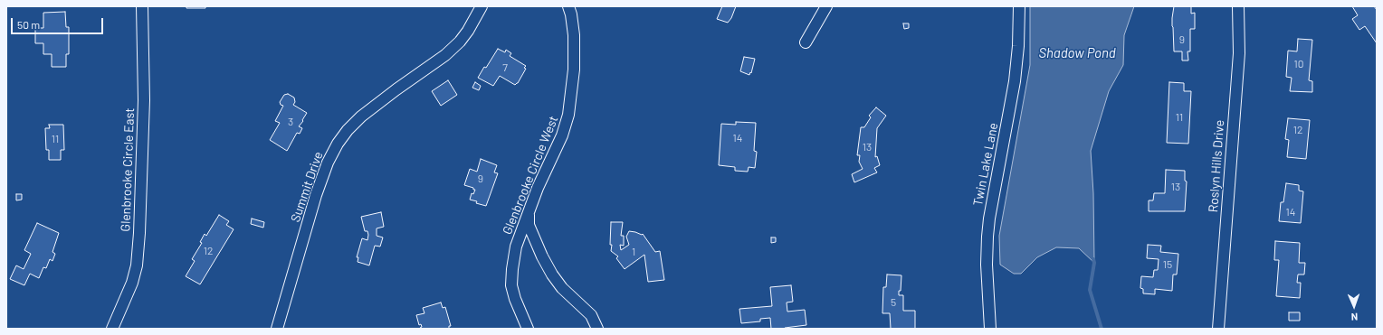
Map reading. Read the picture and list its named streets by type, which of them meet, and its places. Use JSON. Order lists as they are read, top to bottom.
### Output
{
  "streets": {
    "street": [
      "Twin Lake Lane",
      "Roslyn Hills Drive",
      "Glenbrooke Circle East",
      "Glenbrooke Circle West",
      "Summit Drive"
    ]
  },
  "water": ["Shadow Pond"],
  "house_numbers": [
    "9",
    "10",
    "7",
    "11",
    "3",
    "12",
    "14",
    "11",
    "13",
    "9",
    "13",
    "14",
    "12",
    "1",
    "15",
    "5"
  ],
  "scale_bar": "50 m",
  "north": "bottom"
}
